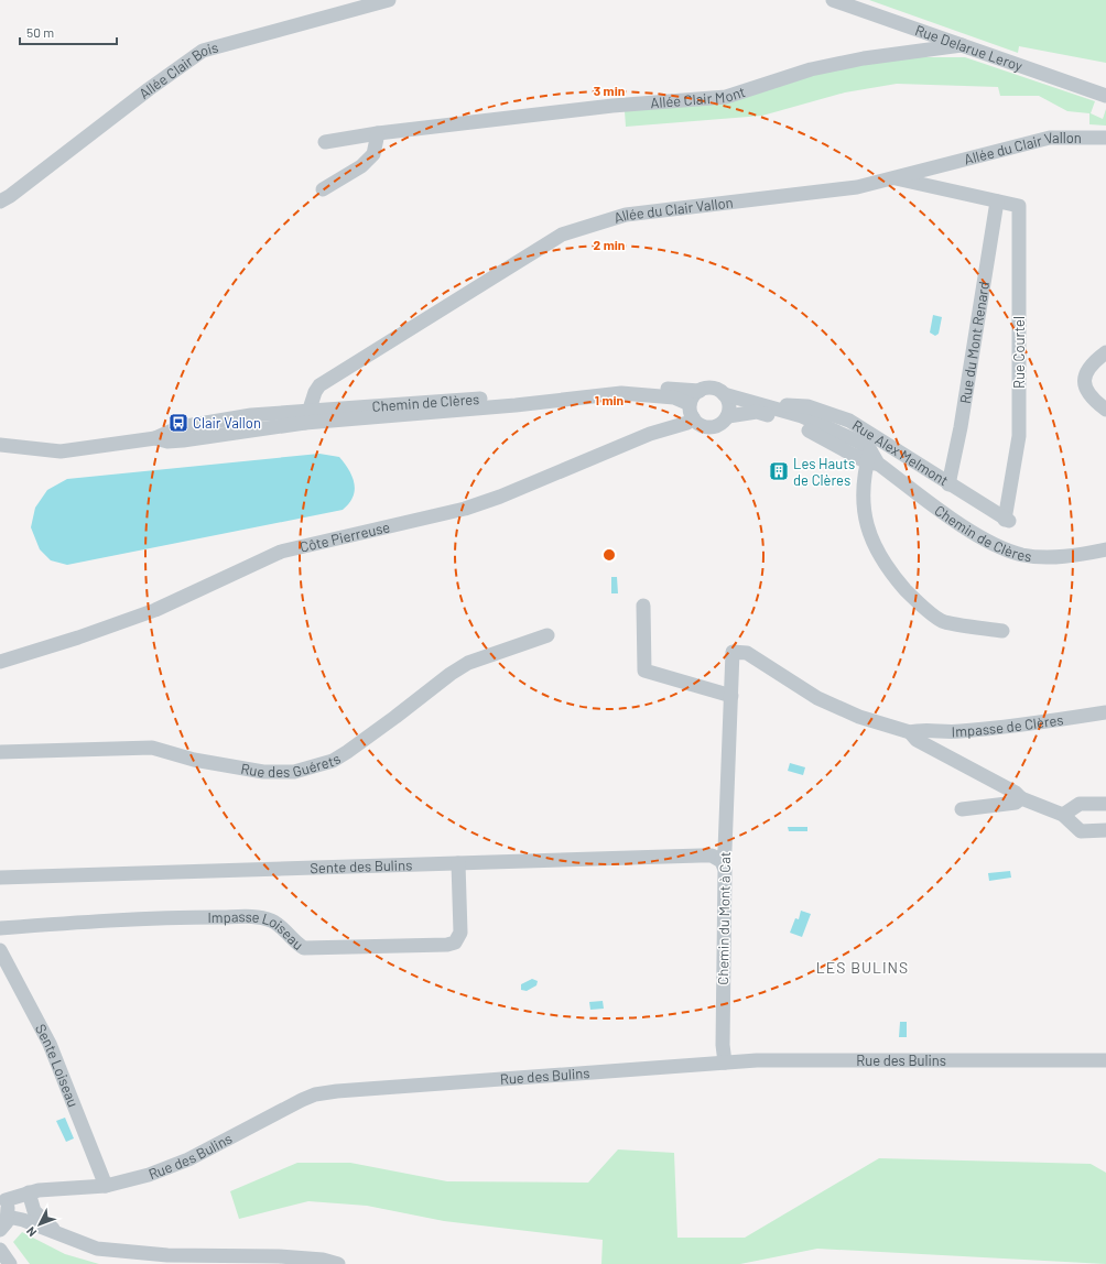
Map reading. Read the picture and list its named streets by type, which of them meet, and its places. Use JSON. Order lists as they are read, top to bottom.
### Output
{
  "streets": {
    "street": [
      "Rue Delarue Leroy",
      "Allée Clair Bois",
      "Allée Clair Mont",
      "Allée du Clair Vallon",
      "Rue du Mont Renard",
      "Rue Courtel",
      "Chemin de Clères",
      "Rue Alex Melmont",
      "Côte Pierreuse",
      "Impasse de Clères",
      "Rue des Guérets",
      "Sente des Bulins",
      "Chemin du Mont à Cat",
      "Impasse Loiseau",
      "Rue des Bulins",
      "Sente Loiseau"
    ]
  },
  "crossings": [
    ["Rue Delarue Leroy", "Allée Clair Mont"],
    ["Allée du Clair Vallon", "Chemin de Clères"],
    ["Rue du Mont Renard", "Rue Courtel"],
    ["Rue du Mont Renard", "Rue Alex Melmont"],
    ["Rue Courtel", "Rue Alex Melmont"],
    ["Chemin de Clères", "Côte Pierreuse"],
    ["Impasse de Clères", "Chemin du Mont à Cat"],
    ["Sente des Bulins", "Chemin du Mont à Cat"],
    ["Sente des Bulins", "Impasse Loiseau"],
    ["Chemin du Mont à Cat", "Rue des Bulins"],
    ["Rue des Bulins", "Sente Loiseau"]
  ],
  "districts": ["LES BULINS"],
  "places": {
    "bus stop": ["Clair Vallon"],
    "building": ["Les Hauts de Clères"]
  },
  "scale_bar": "50 m",
  "north": "bottom left",
  "rings": ["3 min", "2 min", "1 min"]
}
